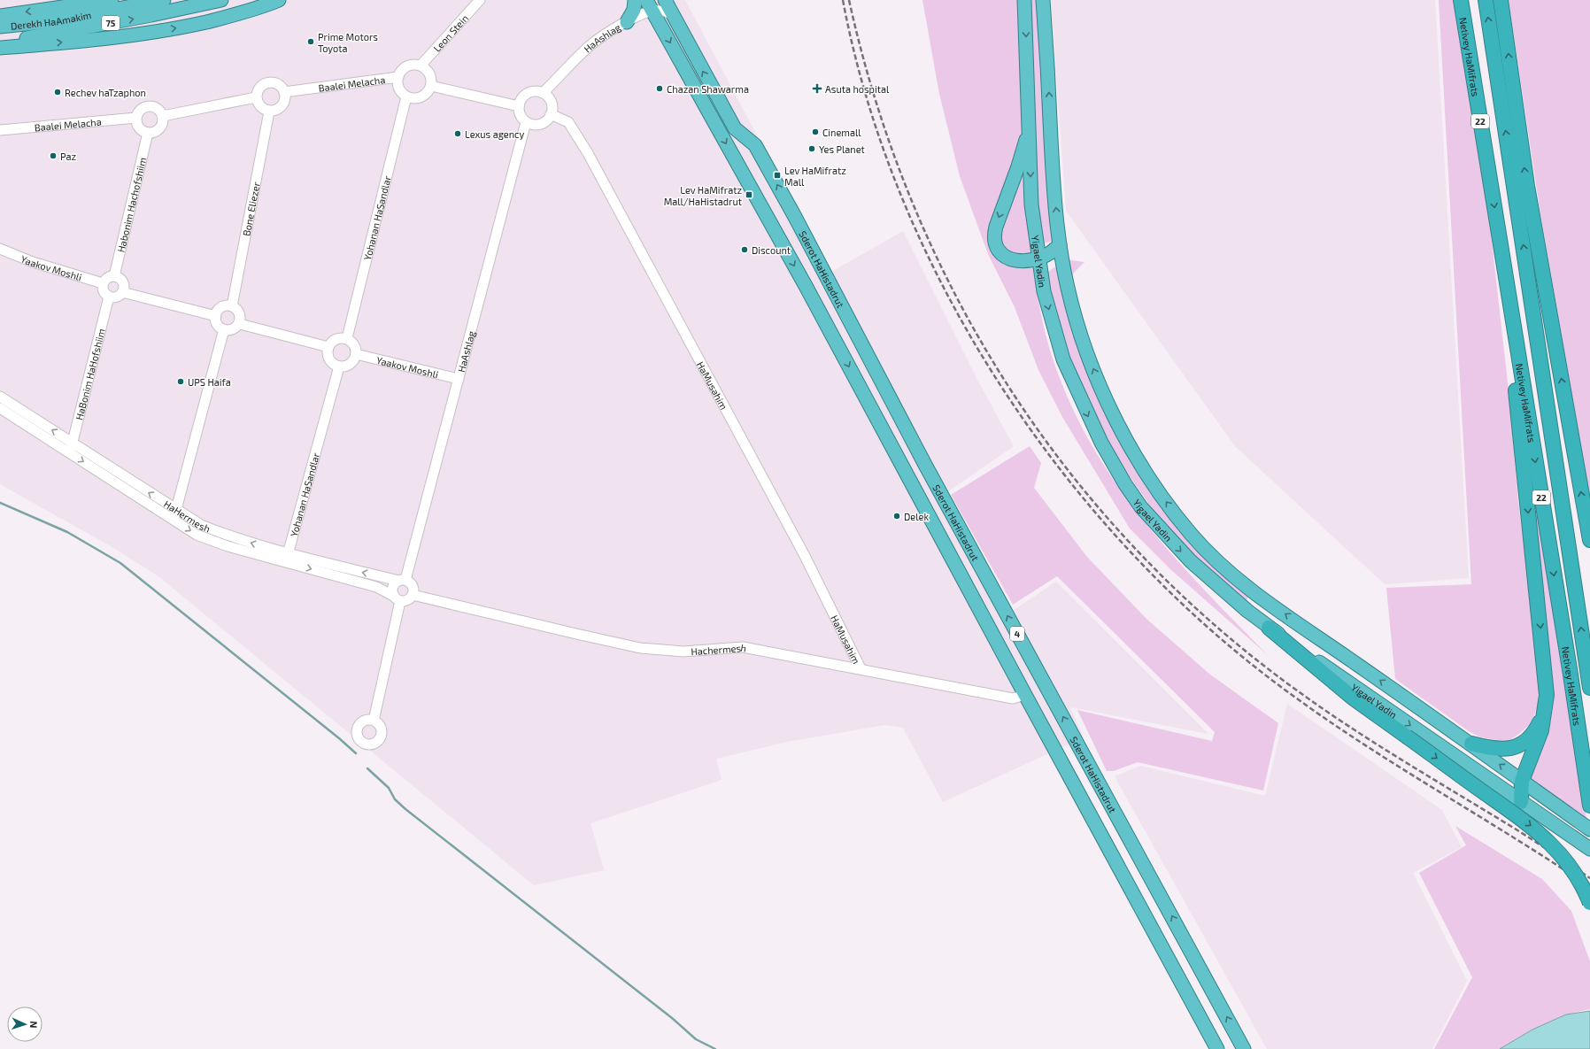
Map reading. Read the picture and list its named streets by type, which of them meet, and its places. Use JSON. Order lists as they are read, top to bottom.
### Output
{
  "streets": {
    "highway": [
      "Derekh HaAmakim",
      "75",
      "Netivey HaMifrats",
      "22",
      "Yigael Yadin",
      "Sderot HaHistadrut",
      "4"
    ],
    "street": [
      "Leon Stein",
      "HaAshlag",
      "Baalei Melacha",
      "Habonim Hachofshiim",
      "Bone Eliezer",
      "Yohanan HaSandlar",
      "Yaakov Moshli",
      "HaBonim HaHofshiim",
      "HaMusahim",
      "HaHermesh",
      "Hachermesh"
    ]
  },
  "crossings": [
    ["Leon Stein", "Baalei Melacha"],
    ["Leon Stein", "Yohanan HaSandlar"],
    ["HaAshlag", "Yaakov Moshli"],
    ["HaAshlag", "Sderot HaHistadrut"],
    ["HaAshlag", "HaMusahim"],
    ["HaAshlag", "HaHermesh"],
    ["HaAshlag", "Hachermesh"],
    ["Baalei Melacha", "Habonim Hachofshiim"],
    ["Baalei Melacha", "Bone Eliezer"],
    ["Baalei Melacha", "Yohanan HaSandlar"],
    ["Habonim Hachofshiim", "Yaakov Moshli"],
    ["Habonim Hachofshiim", "HaBonim HaHofshiim"],
    ["Yohanan HaSandlar", "Yaakov Moshli"],
    ["Yohanan HaSandlar", "HaHermesh"],
    ["Yaakov Moshli", "HaBonim HaHofshiim"],
    ["Sderot HaHistadrut", "Hachermesh"],
    ["HaBonim HaHofshiim", "HaHermesh"],
    ["HaMusahim", "Hachermesh"],
    ["HaHermesh", "Hachermesh"]
  ],
  "places": {
    "other": [
      "Prime Motors Toyota",
      "Chazan Shawarma",
      "Rechev haTzaphon",
      "Cinemall",
      "Lexus agency",
      "Yes Planet",
      "Paz",
      "Discount",
      "UPS Haifa",
      "Delek"
    ],
    "health": ["Asuta hospital"],
    "transit": ["Lev HaMifratz Mall", "Lev HaMifratz Mall/HaHistadrut"]
  },
  "north": "right"
}
